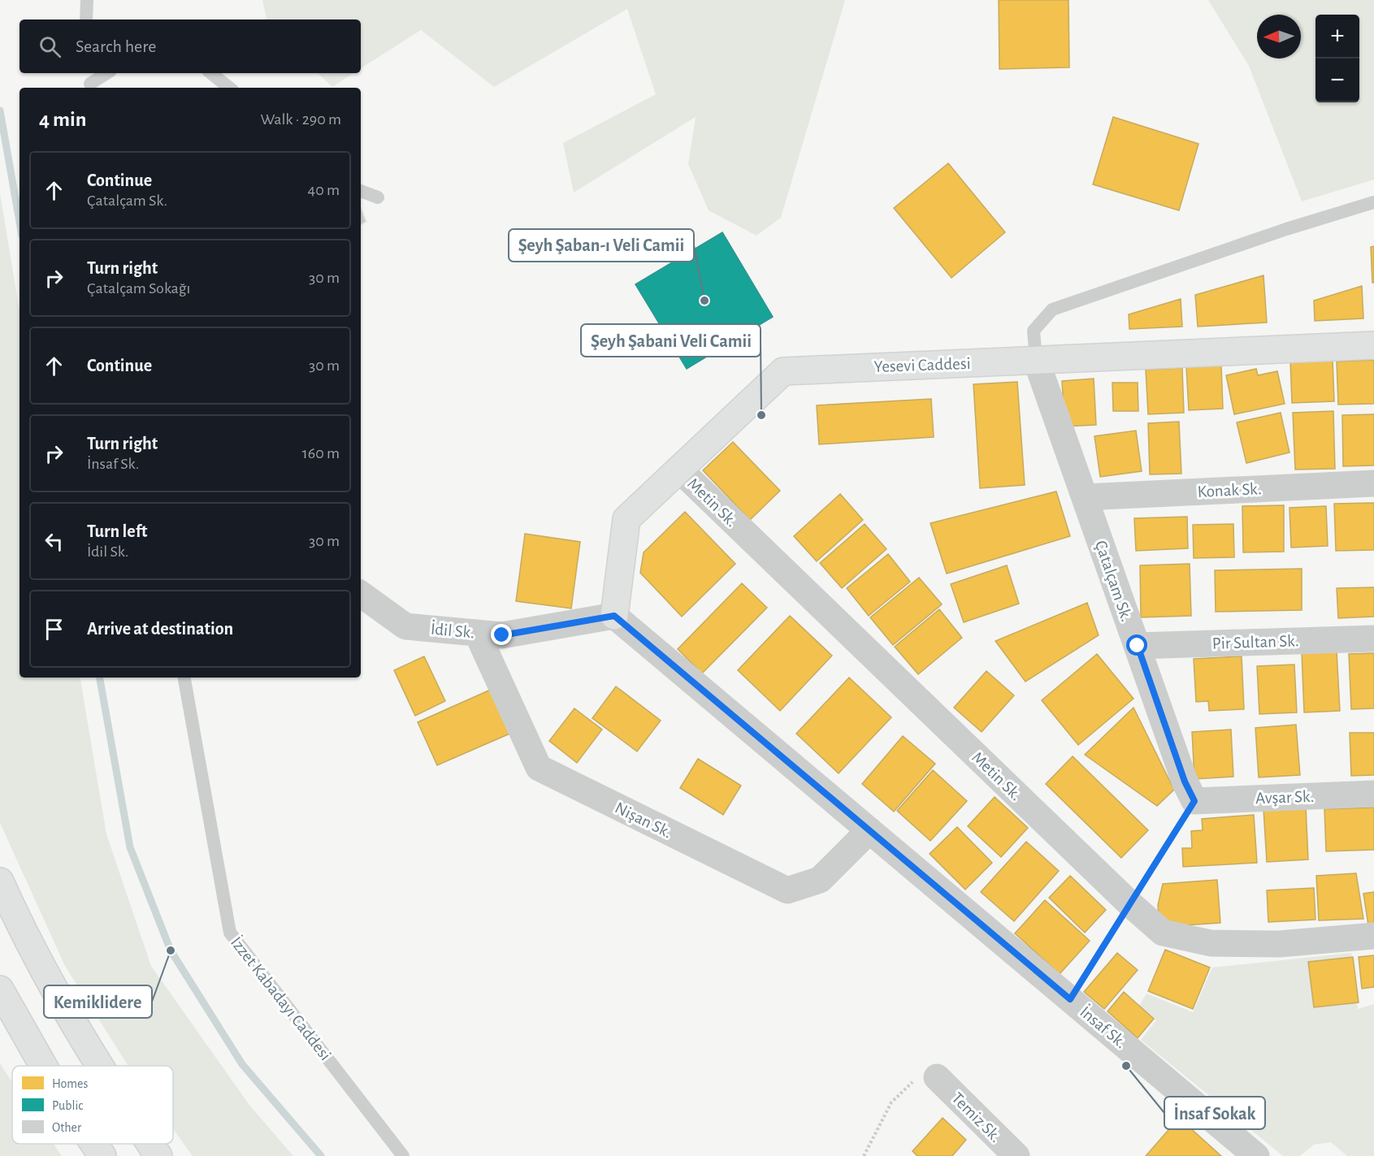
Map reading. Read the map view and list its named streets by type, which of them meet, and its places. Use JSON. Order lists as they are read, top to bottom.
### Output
{
  "streets": {
    "main road": ["Yesevi Caddesi"],
    "street": [
      "Konak Sk.",
      "Metin Sk.",
      "Çatalçam Sk.",
      "İdil Sk.",
      "Pir Sultan Sk.",
      "Avşar Sk.",
      "Nişan Sk.",
      "İnsaf Sk.",
      "Temiz Sk."
    ],
    "lane": ["İzzet Kabadayı Caddesi"]
  },
  "crossings": [
    ["Yesevi Caddesi", "Metin Sk."],
    ["Yesevi Caddesi", "Çatalçam Sk."],
    ["Yesevi Caddesi", "İdil Sk."],
    ["Yesevi Caddesi", "İnsaf Sk."],
    ["Konak Sk.", "Çatalçam Sk."],
    ["Çatalçam Sk.", "Pir Sultan Sk."],
    ["Çatalçam Sk.", "Avşar Sk."],
    ["İdil Sk.", "Nişan Sk."],
    ["İdil Sk.", "İnsaf Sk."],
    ["Nişan Sk.", "İnsaf Sk."]
  ],
  "places": [
    "Şeyh Şaban-ı Veli Camii",
    "Şeyh Şabani Veli Camii",
    "Kemiklidere",
    "İnsaf Sokak"
  ],
  "legend": ["Homes", "Public", "Other"],
  "north": "left",
  "page": {
    "map_buttons": ["+", "−"],
    "search": "Search here",
    "heading": ["4 min", "Walk · 290 m"],
    "list": [
      ["Continue", "Çatalçam Sk.", "40 m"],
      ["Turn right", "Çatalçam Sokağı", "30 m"],
      ["Continue", "30 m"],
      ["Turn right", "İnsaf Sk.", "160 m"],
      ["Turn left", "İdil Sk.", "30 m"],
      "Arrive at destination"
    ]
  }
}
